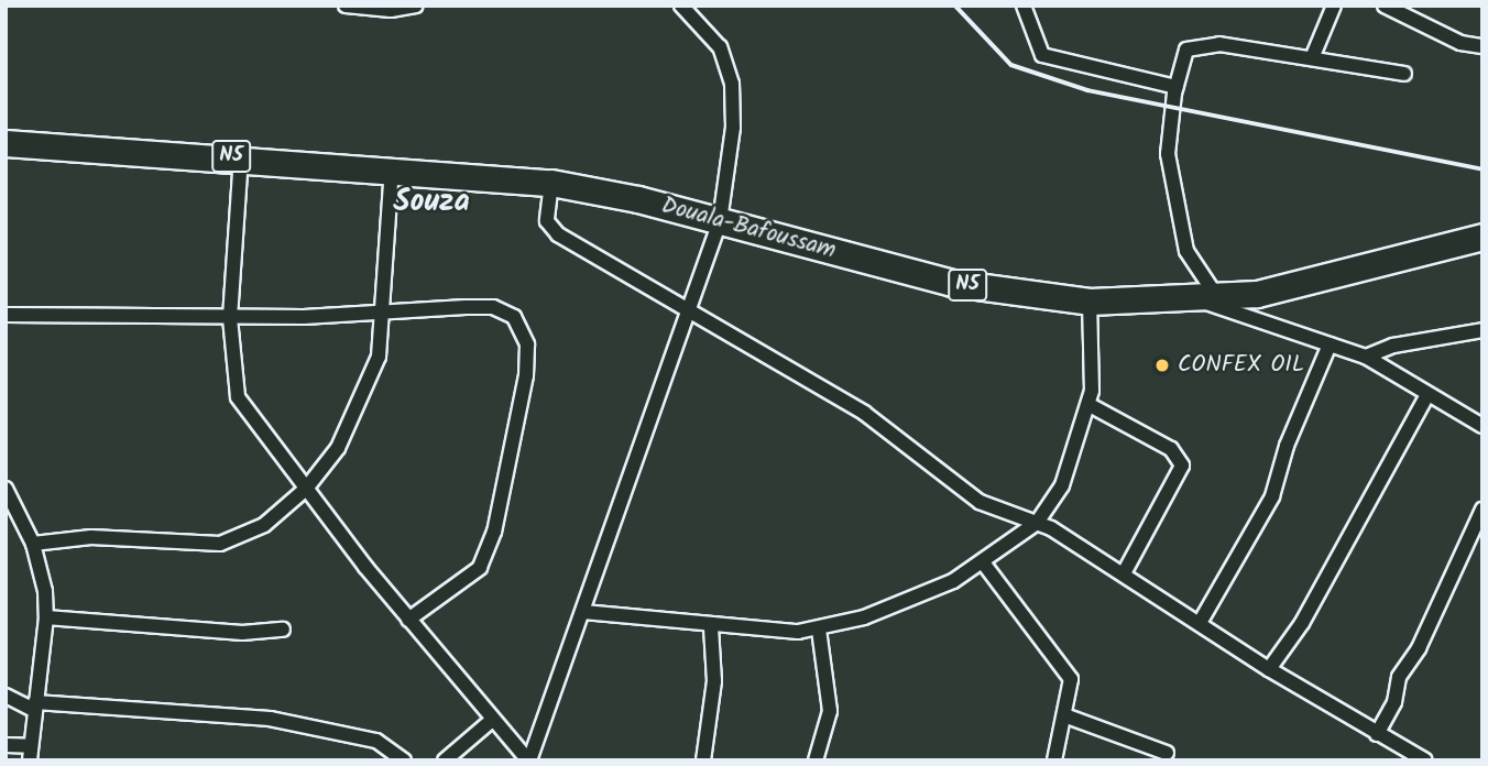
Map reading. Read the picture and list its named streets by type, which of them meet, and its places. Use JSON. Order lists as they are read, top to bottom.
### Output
{
  "streets": {
    "highway": ["N5", "Douala-Bafoussam"]
  },
  "districts": ["Souza"],
  "places": ["CONFEX OIL"]
}
